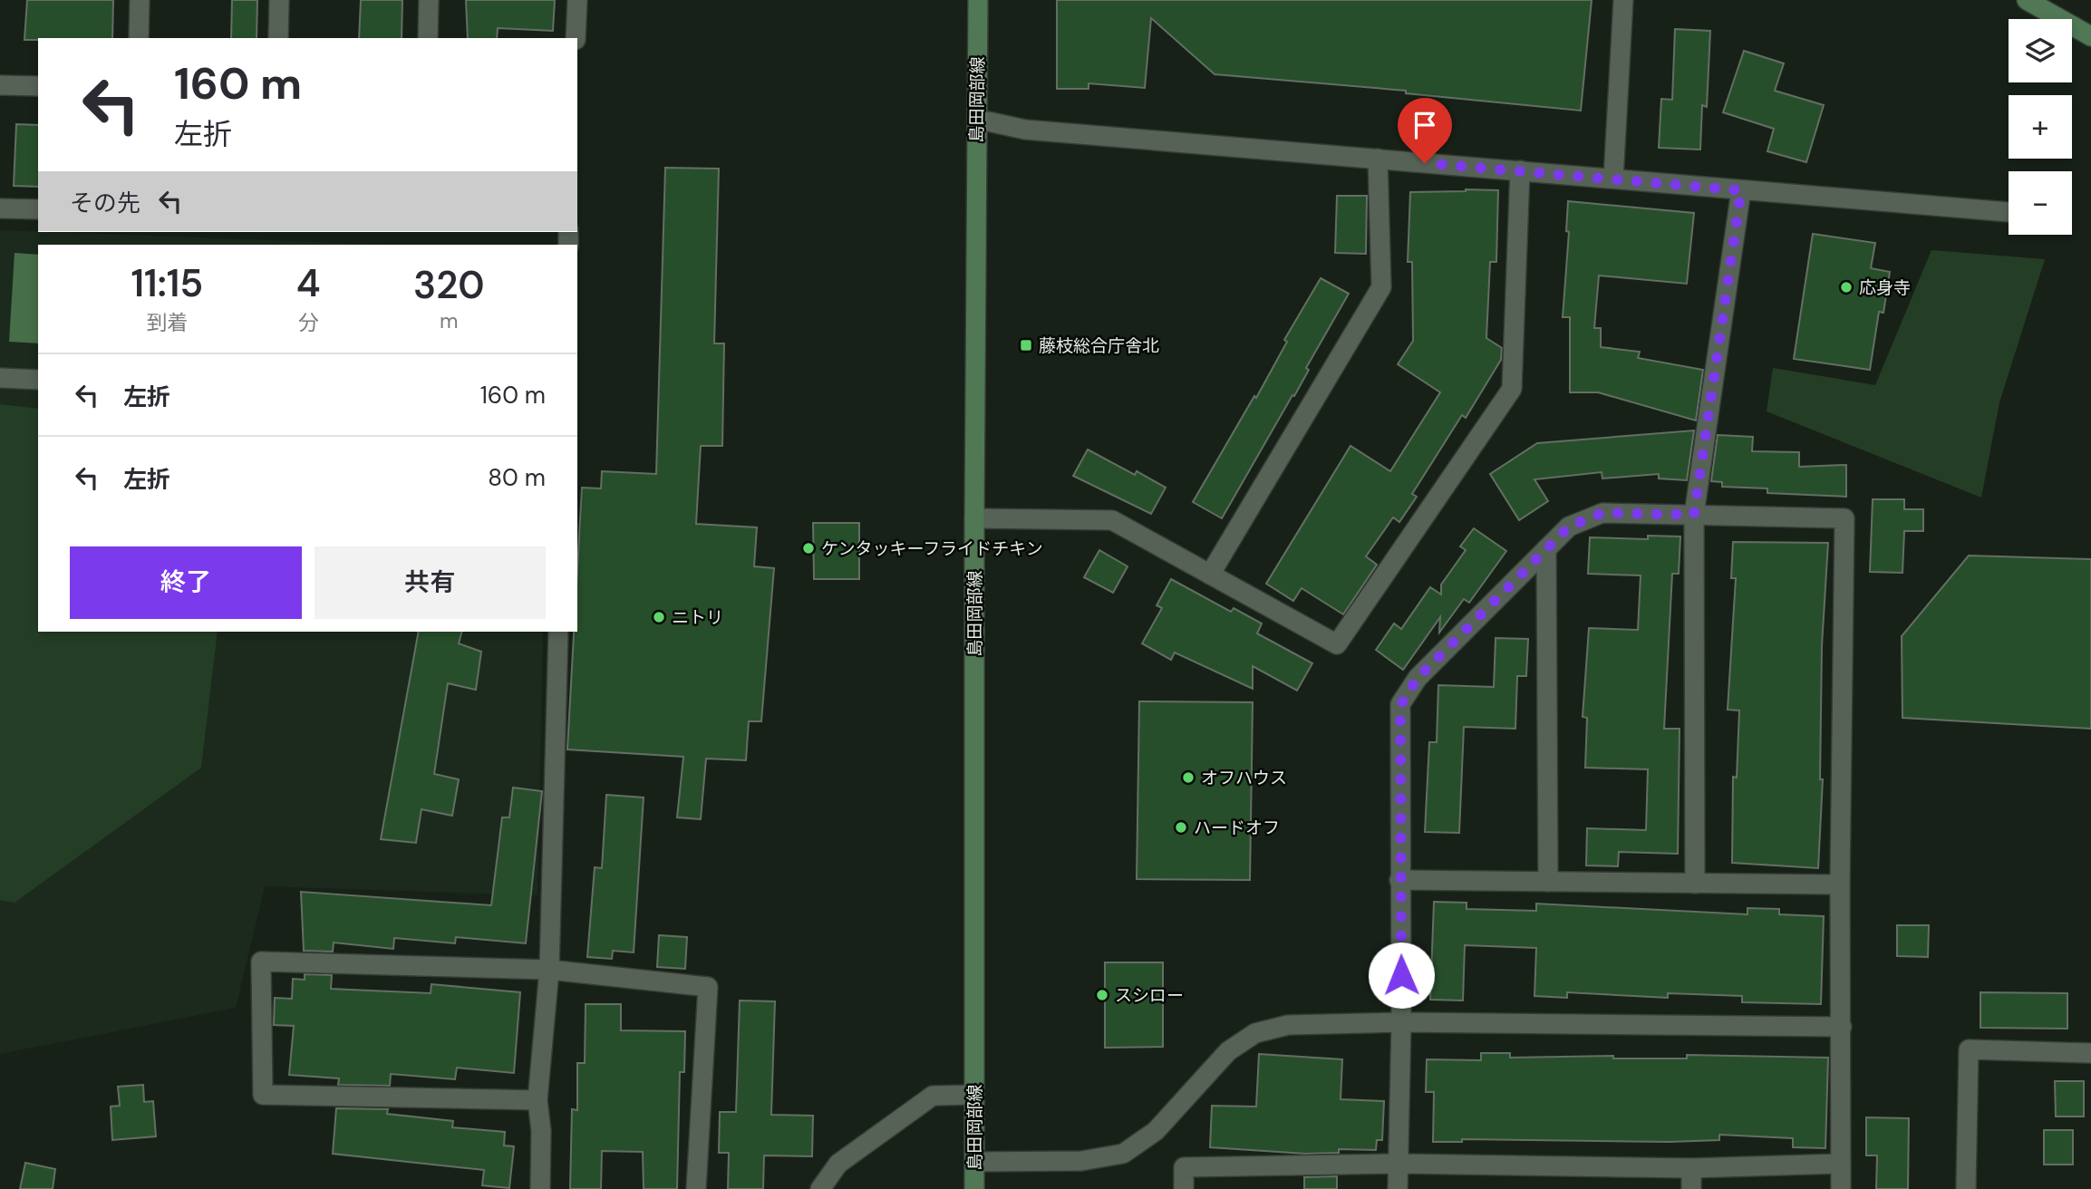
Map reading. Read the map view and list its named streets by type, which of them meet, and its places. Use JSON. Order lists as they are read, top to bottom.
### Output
{
  "streets": {
    "main road": ["島田岡部線"]
  },
  "places": {
    "other": [
      "応身寺",
      "ケンタッキーフライドチキン",
      "ニトリ",
      "オフハウス",
      "ハードオフ",
      "スシロー"
    ],
    "transit": ["藤枝総合庁舎北"]
  },
  "page": {
    "map_buttons": ["+", "−"],
    "turn": ["160 m", "左折"],
    "then": "その先",
    "eta": [
      "11:15",
      "到着",
      "4",
      "分",
      "320",
      "m"
    ],
    "list": [
      {
        "name": "左折",
        "value": "160 m"
      },
      {
        "name": "左折",
        "value": "80 m"
      }
    ],
    "buttons": ["終了", "共有"]
  }
}
